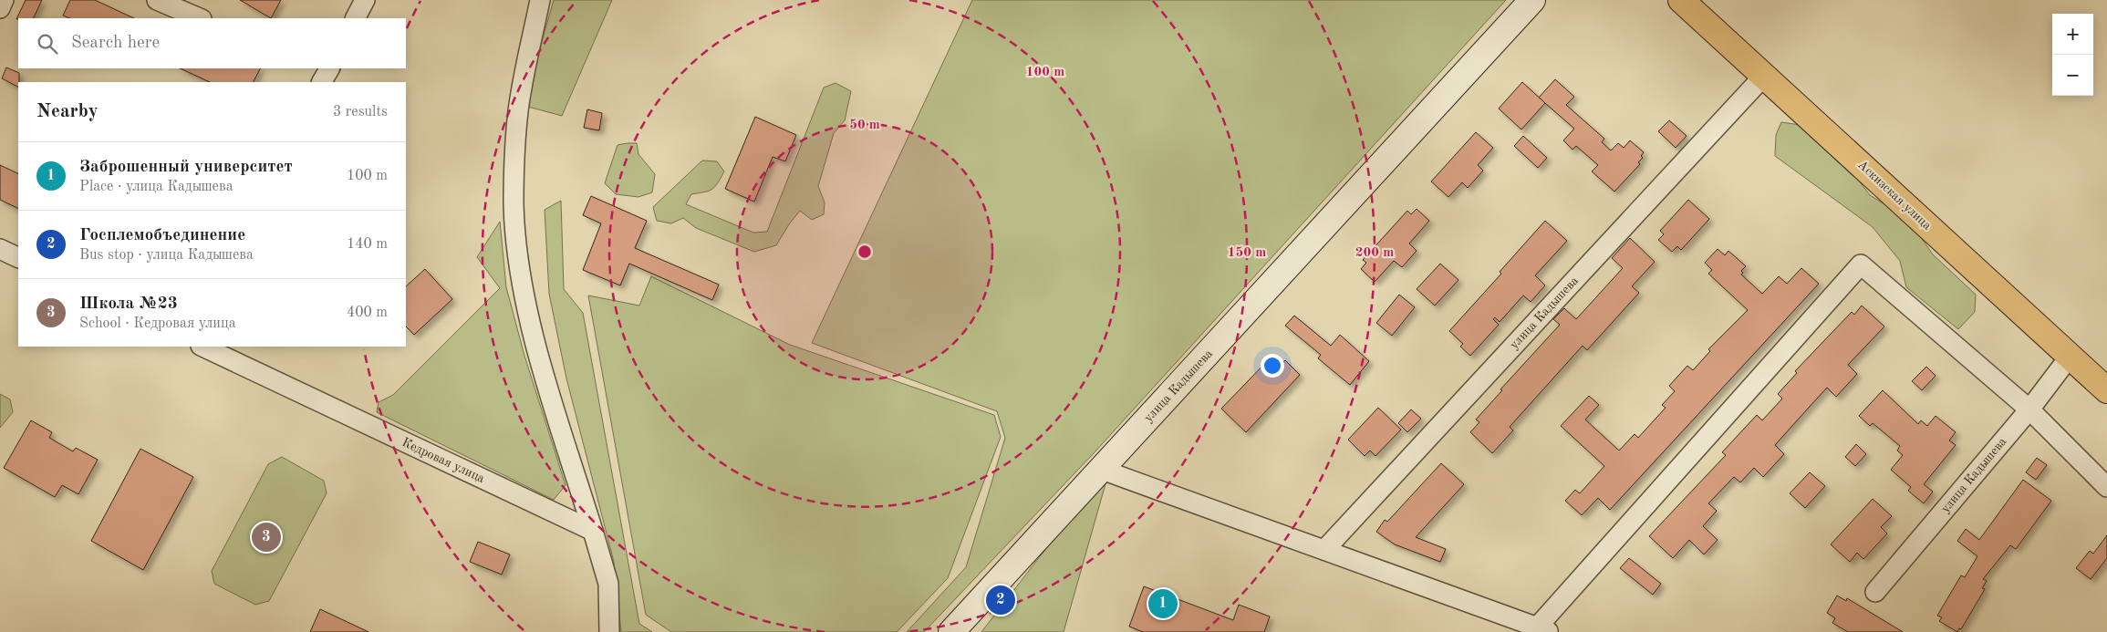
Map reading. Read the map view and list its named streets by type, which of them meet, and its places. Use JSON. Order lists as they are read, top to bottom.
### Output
{
  "streets": {
    "main road": ["Аскизская улица"],
    "street": ["улица Кадышева", "Кедровая улица"]
  },
  "crossings": [
    ["Аскизская улица", "улица Кадышева"]
  ],
  "page": {
    "map_buttons": ["+", "−"],
    "search": "Search here",
    "heading": ["Nearby", "3 results"],
    "list": [
      {
        "mark": "1",
        "name": "Заброшенный университет",
        "note": "Place · улица Кадышева",
        "value": "100 m"
      },
      {
        "mark": "2",
        "name": "Госплемобъединение",
        "note": "Bus stop · улица Кадышева",
        "value": "140 m"
      },
      {
        "mark": "3",
        "name": "Школа №23",
        "note": "School · Кедровая улица",
        "value": "400 m"
      }
    ],
    "pins": ["3", "2", "1"]
  },
  "rings": [
    "100 m",
    "50 m",
    "150 m",
    "200 m"
  ]
}
